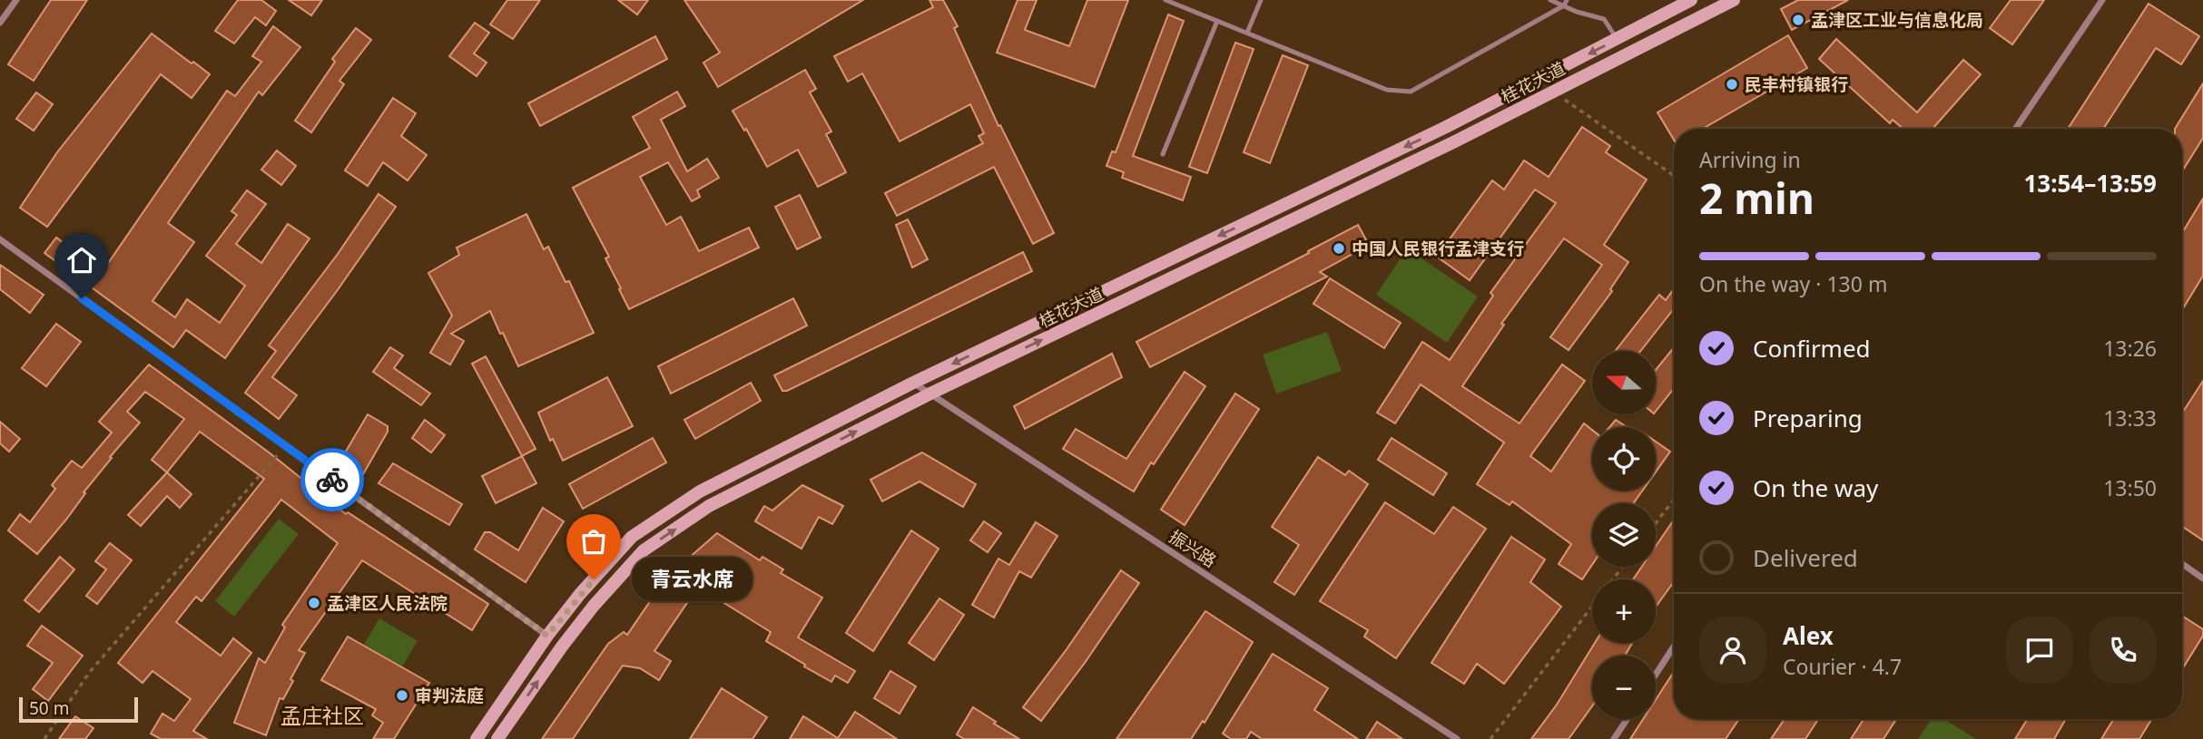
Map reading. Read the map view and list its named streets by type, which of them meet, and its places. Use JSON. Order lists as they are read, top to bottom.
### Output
{
  "streets": {
    "main road": ["桂花大道"],
    "street": ["振兴路"]
  },
  "crossings": [
    ["桂花大道", "振兴路"]
  ],
  "districts": ["孟庄社区"],
  "places": [
    "孟津区工业与信息化局",
    "民丰村镇银行",
    "中国人民银行孟津支行",
    "青云水席",
    "孟津区人民法院",
    "审判法庭"
  ],
  "scale_bar": "50 m",
  "north": "left",
  "page": {
    "heading": ["2 min", "Arriving in", "13:54–13:59"],
    "panel": ["Alex", "Courier · 4.7"],
    "bar": "On the way · 130 m",
    "list": [
      ["Confirmed", "13:26"],
      ["Preparing", "13:33"],
      ["On the way", "13:50"],
      "Delivered"
    ],
    "map_buttons": ["+", "−"],
    "bubble": "青云水席",
    "scale": "50 m"
  }
}
